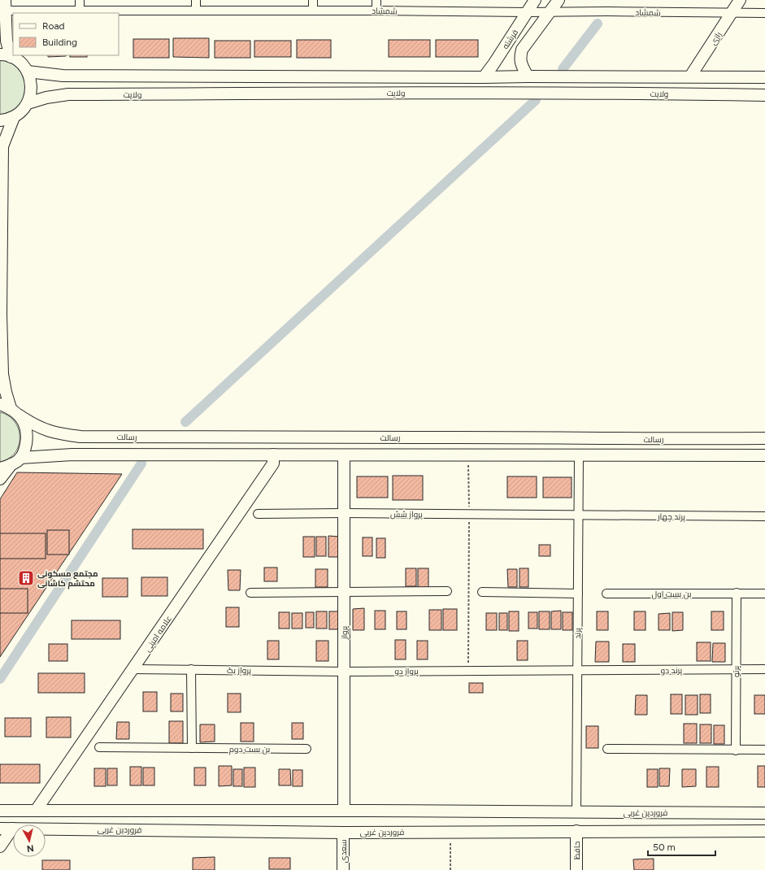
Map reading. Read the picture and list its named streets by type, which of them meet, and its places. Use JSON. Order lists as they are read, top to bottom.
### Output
{
  "streets": {
    "street": [
      "شمشاد",
      "رازی",
      "فرشته",
      "ولایت",
      "رسالت",
      "پرواز شش",
      "پرند چهار",
      "بن بست اول",
      "پرواز",
      "علامه امینی",
      "پرند",
      "پرواز یک",
      "پرند دو",
      "پرواز دو",
      "پرتو",
      "بن بست دوم",
      "فروردین غربی",
      "حافظ",
      "سعدی"
    ]
  },
  "crossings": [
    ["شمشاد", "رازی"],
    ["شمشاد", "فرشته"],
    ["رازی", "ولایت"],
    ["فرشته", "ولایت"],
    ["رسالت", "پرواز"],
    ["رسالت", "علامه امینی"],
    ["رسالت", "پرند"],
    ["پرواز شش", "پرند چهار"],
    ["پرواز شش", "پرواز"],
    ["پرواز شش", "پرند"],
    ["پرند چهار", "پرند"],
    ["بن بست اول", "پرتو"],
    ["پرواز", "پرواز یک"],
    ["پرواز", "پرواز دو"],
    ["پرواز", "فروردین غربی"],
    ["علامه امینی", "پرواز یک"],
    ["علامه امینی", "فروردین غربی"],
    ["پرند", "پرند دو"],
    ["پرند", "فروردین غربی"],
    ["پرواز یک", "پرواز دو"],
    ["پرند دو", "پرواز دو"],
    ["پرند دو", "پرتو"],
    ["فروردین غربی", "حافظ"],
    ["فروردین غربی", "سعدی"]
  ],
  "places": {
    "building": ["مجتمع مسکونی محتشم کاشانی"]
  },
  "legend": ["Road", "Building"],
  "scale_bar": "50 m",
  "north": "bottom"
}
